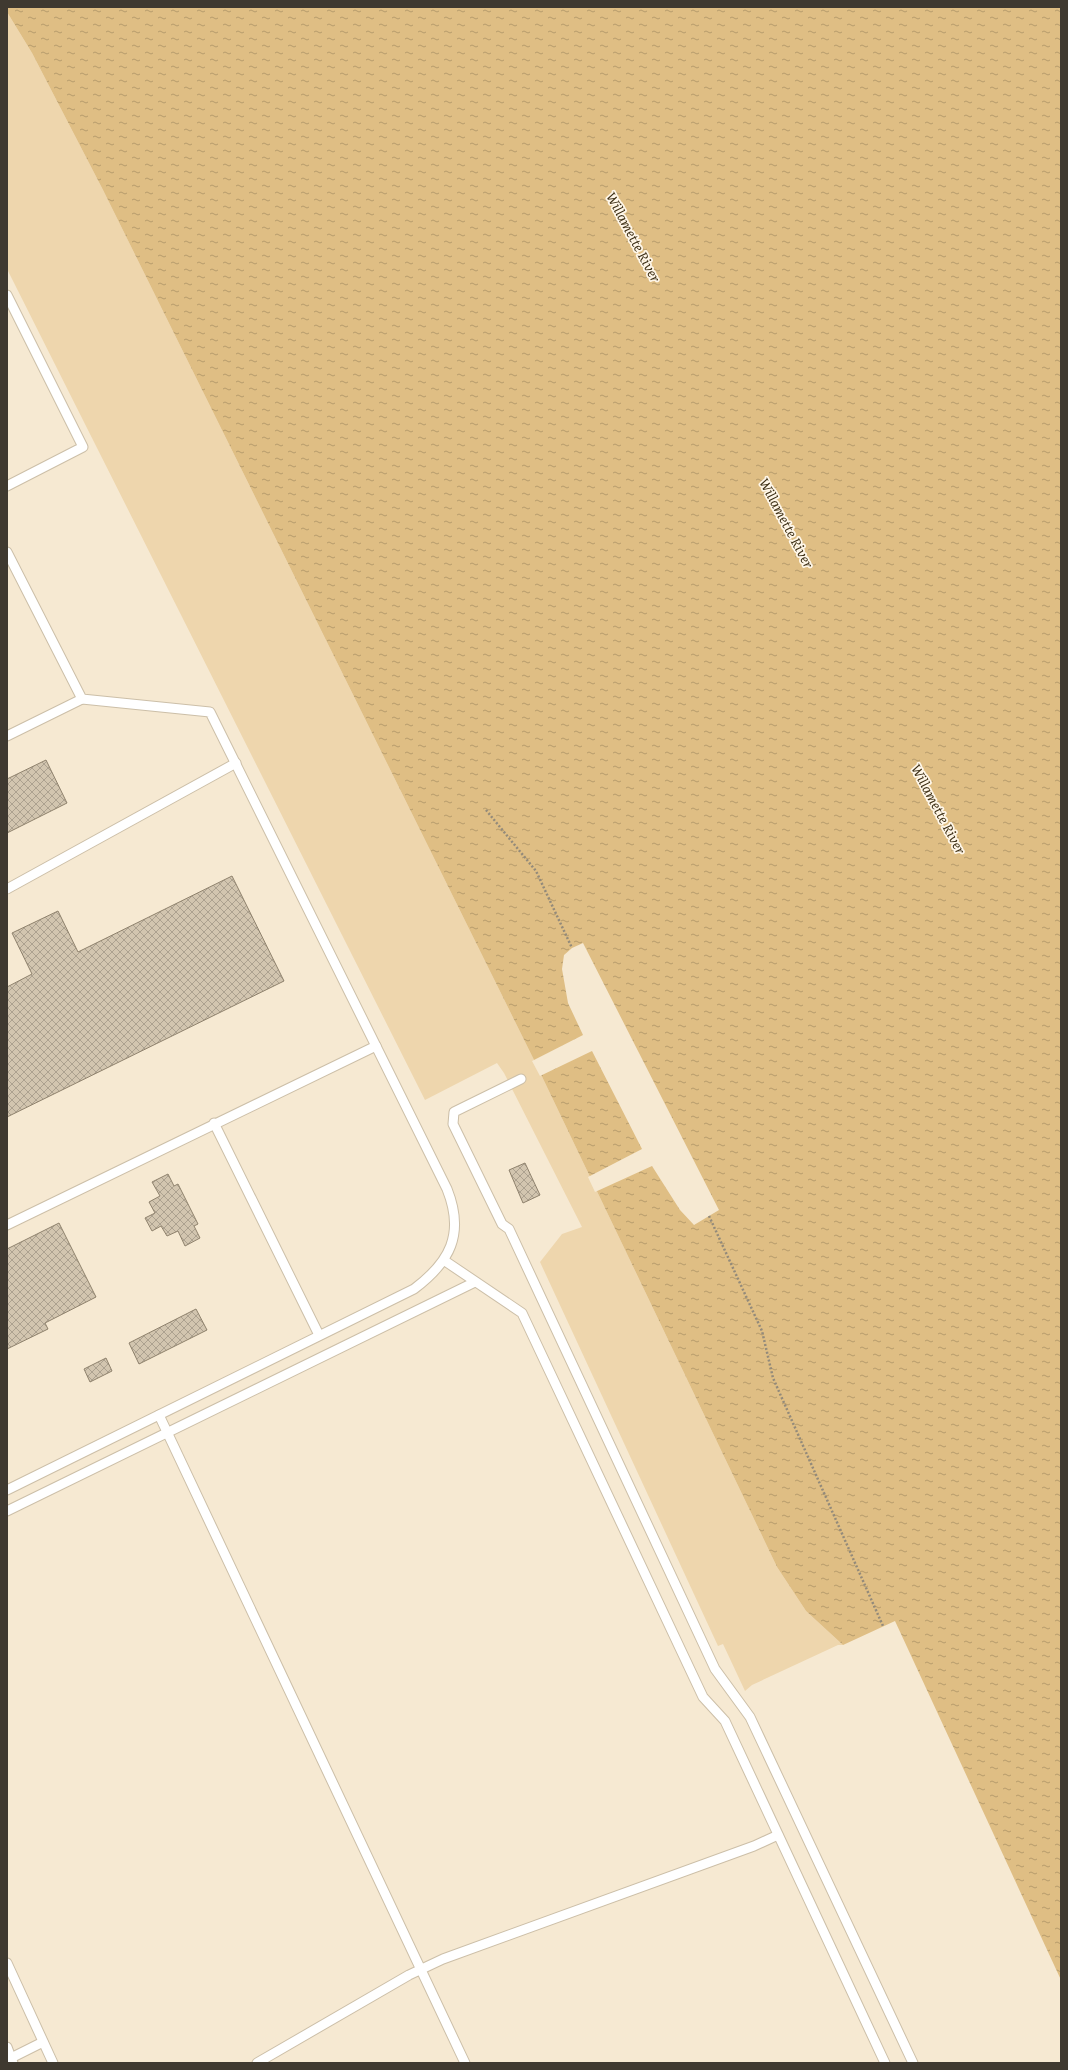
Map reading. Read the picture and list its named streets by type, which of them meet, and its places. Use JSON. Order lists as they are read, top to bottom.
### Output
{
  "water": ["Willamette River"]
}
